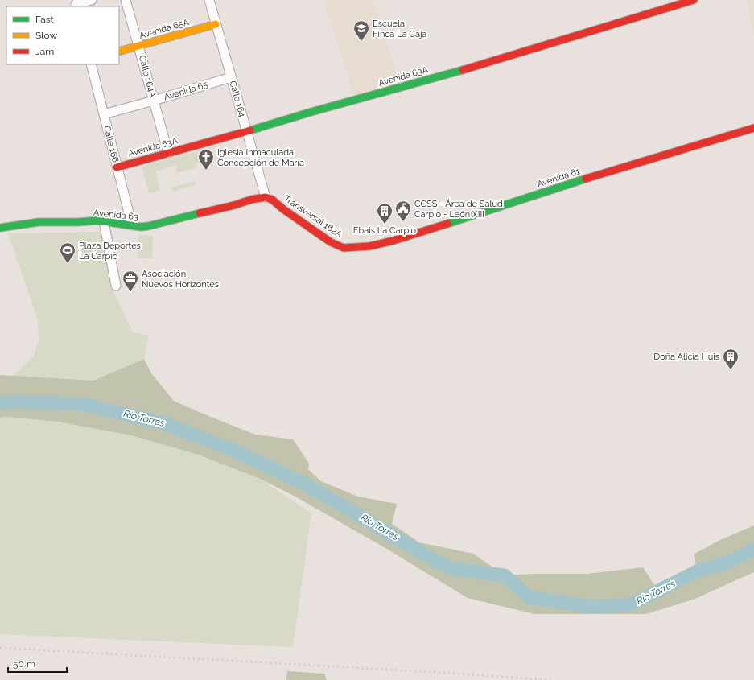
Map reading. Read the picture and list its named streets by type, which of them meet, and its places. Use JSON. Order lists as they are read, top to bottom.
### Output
{
  "streets": {
    "street": [
      "Avenida 65A",
      "Calle 164A",
      "Avenida 63A",
      "Avenida 65",
      "Calle 164",
      "Calle 166",
      "Avenida 61",
      "Avenida 63",
      "Transversal 162A"
    ]
  },
  "crossings": [
    ["Avenida 65A", "Calle 164A"],
    ["Avenida 65A", "Calle 164"],
    ["Calle 164A", "Avenida 63A"],
    ["Calle 164A", "Avenida 65"],
    ["Avenida 63A", "Calle 164"],
    ["Avenida 63A", "Calle 166"],
    ["Avenida 65", "Calle 164"],
    ["Avenida 65", "Calle 166"],
    ["Calle 164", "Avenida 63"],
    ["Calle 164", "Transversal 162A"],
    ["Calle 166", "Avenida 63"],
    ["Avenida 61", "Transversal 162A"],
    ["Avenida 63", "Transversal 162A"]
  ],
  "water": ["Río Torres"],
  "places": {
    "school or university": ["Escuela Finca La Caja"],
    "church": ["Iglesia Inmaculada Concepción de María"],
    "public building": ["CCSS - Área de Salud Carpio - León XIII"],
    "building": ["Ebais La Carpio", "Doña Alicia Huis"],
    "sports": ["Plaza Deportes La Carpio"],
    "office": ["Asociación Nuevos Horizontes"]
  },
  "legend": ["Fast", "Slow", "Jam"],
  "scale_bar": "50 m"
}
